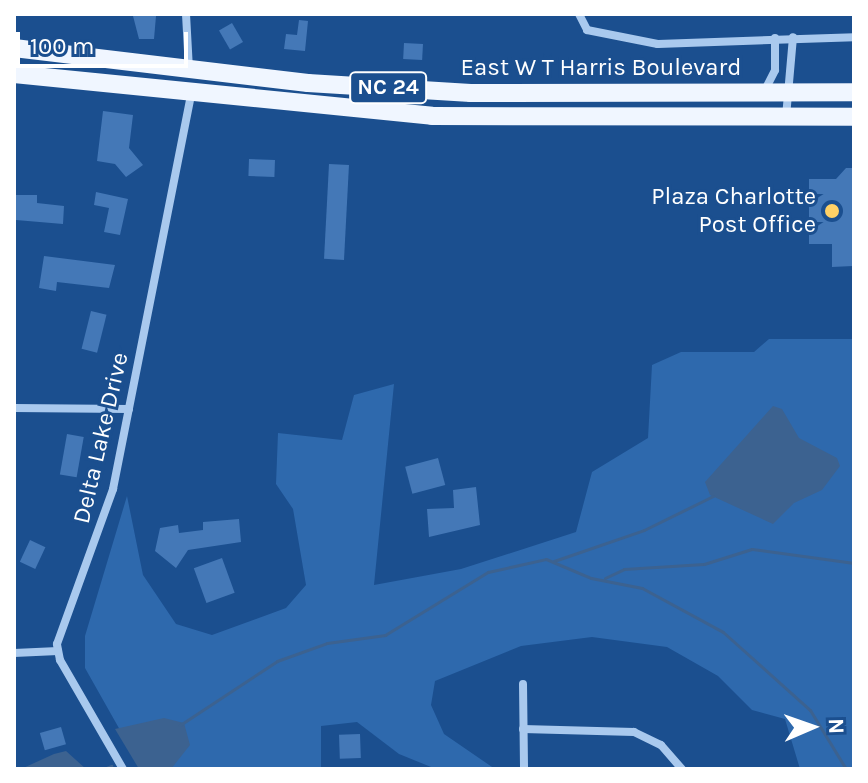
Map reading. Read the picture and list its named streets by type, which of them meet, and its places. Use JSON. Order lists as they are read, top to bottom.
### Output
{
  "streets": {
    "main road": ["East W T Harris Boulevard", "NC 24"],
    "street": ["Delta Lake Drive"]
  },
  "crossings": [
    ["East W T Harris Boulevard", "Delta Lake Drive"]
  ],
  "places": ["Plaza Charlotte Post Office"],
  "scale_bar": "100 m",
  "north": "right"
}
